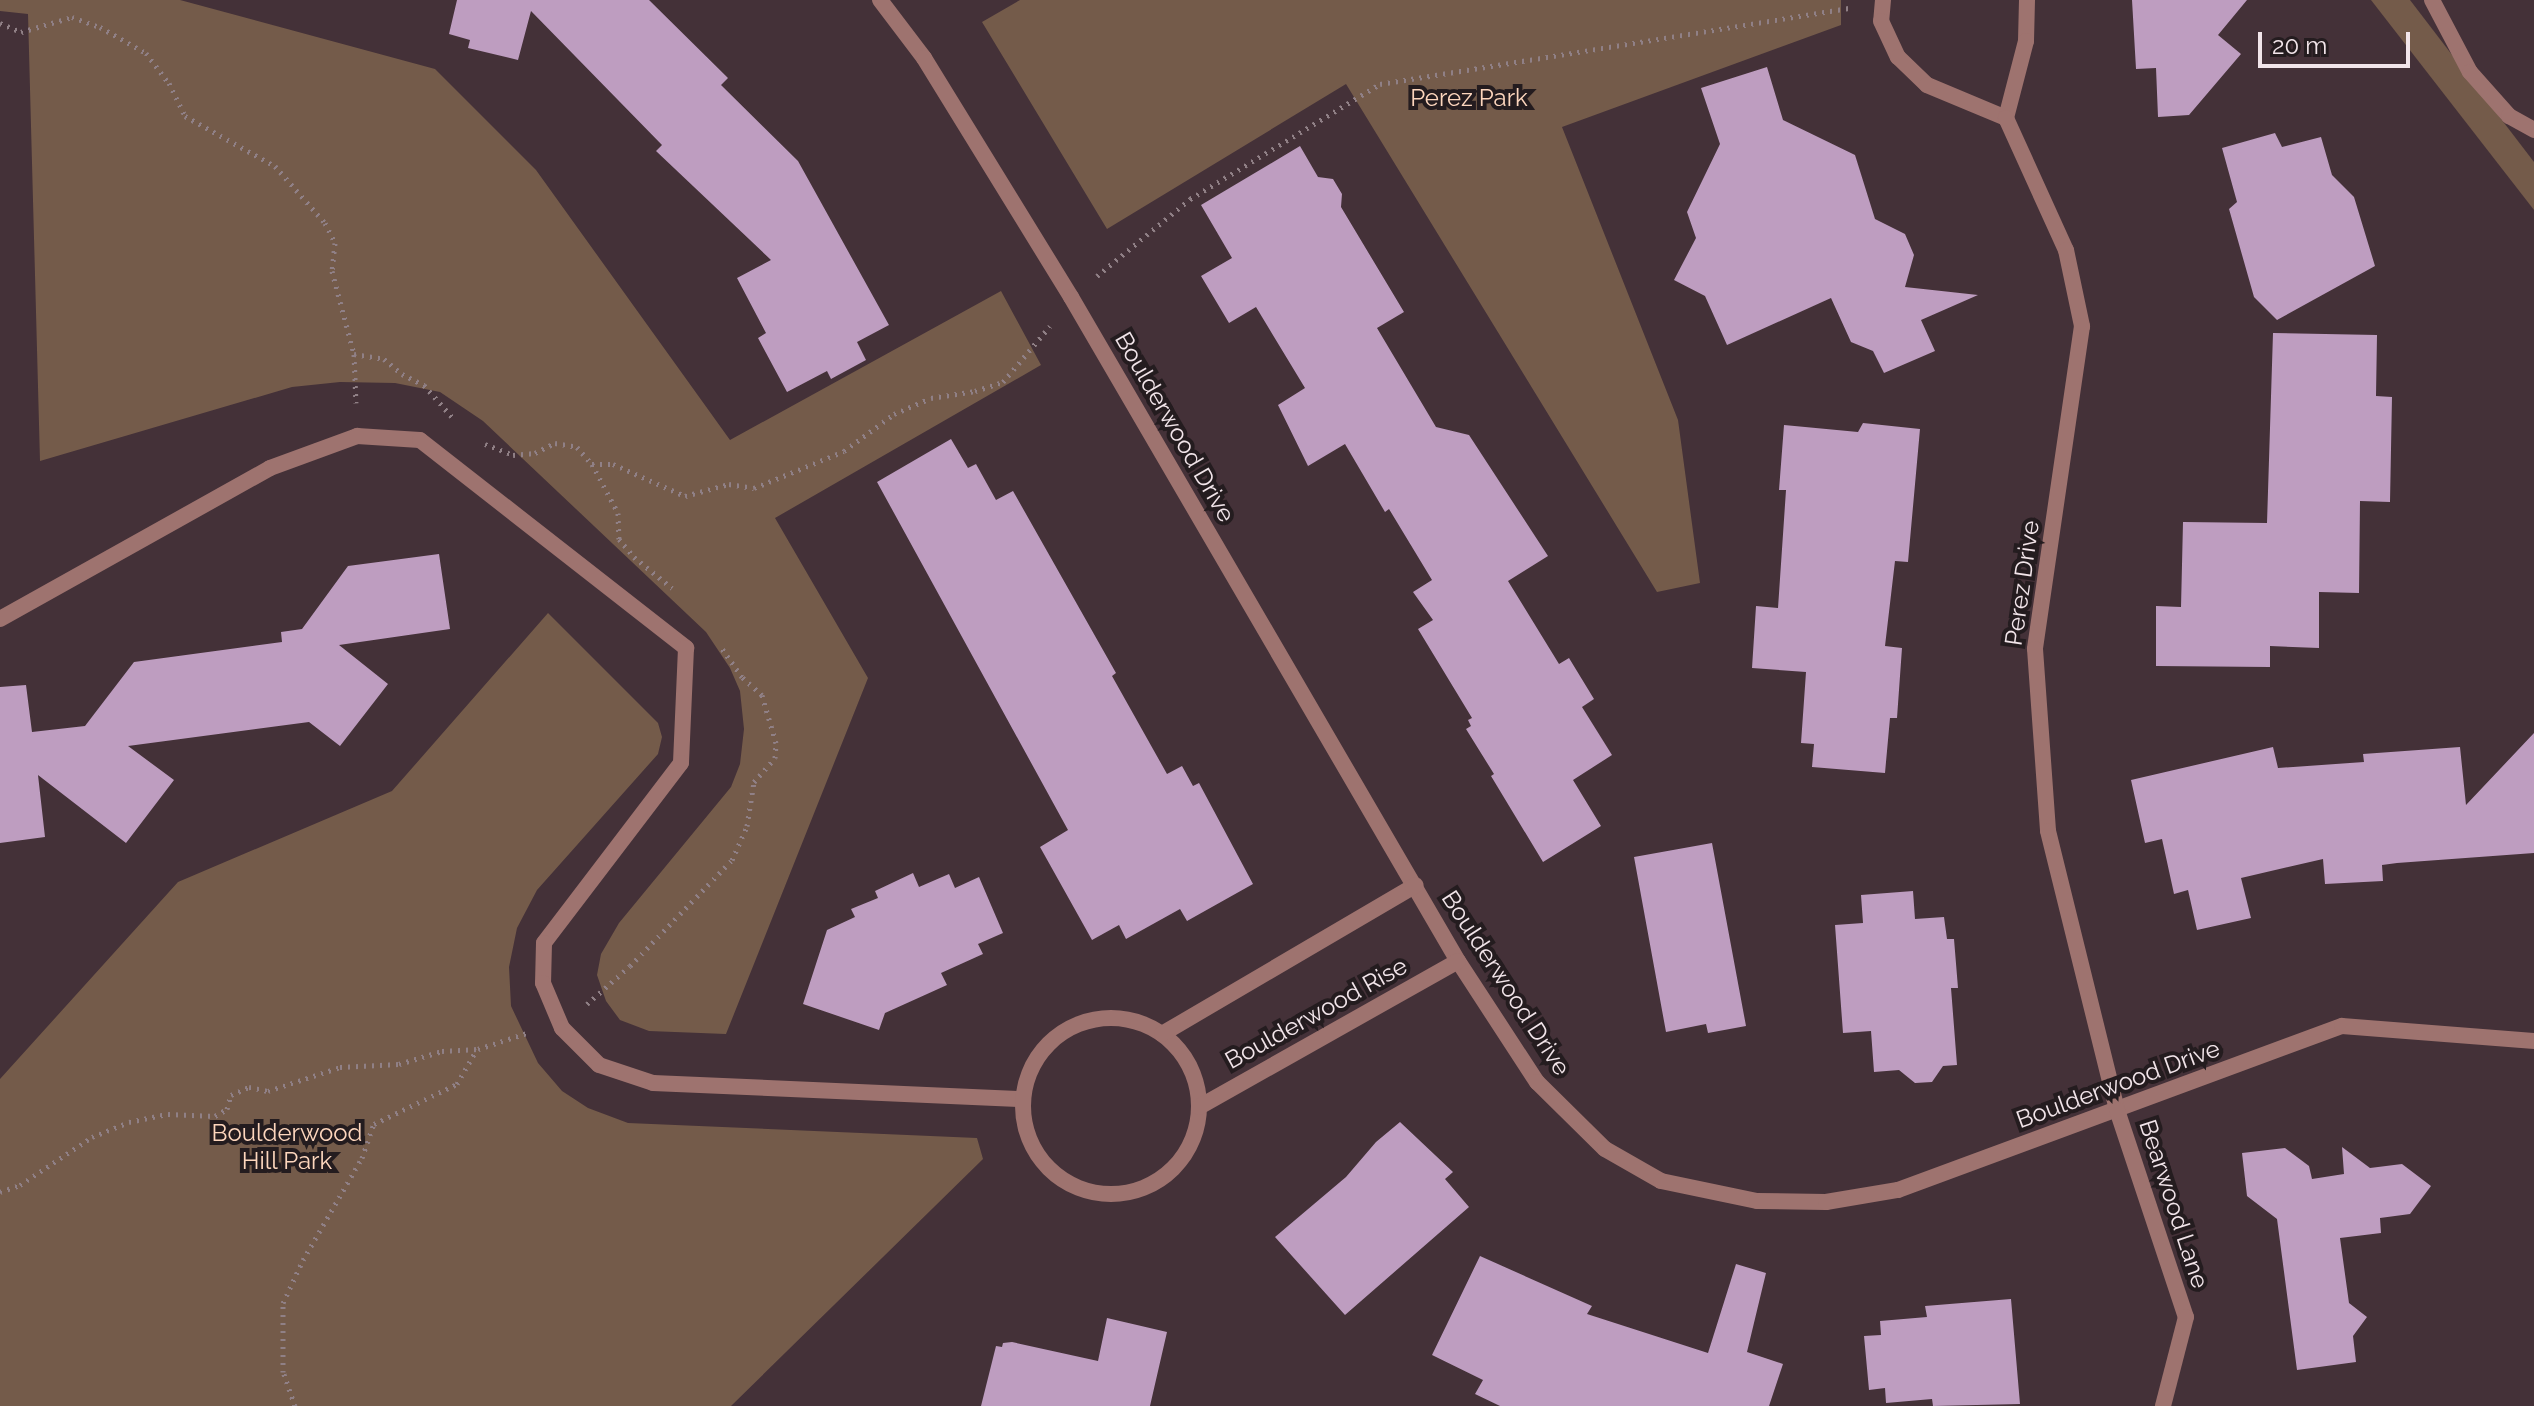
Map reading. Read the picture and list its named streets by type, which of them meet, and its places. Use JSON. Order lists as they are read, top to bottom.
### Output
{
  "streets": {
    "street": [
      "Boulderwood Drive",
      "Perez Drive",
      "Boulderwood Rise",
      "Bearwood Lane"
    ]
  },
  "crossings": [
    ["Boulderwood Drive", "Perez Drive"],
    ["Boulderwood Drive", "Boulderwood Rise"],
    ["Boulderwood Drive", "Bearwood Lane"],
    ["Perez Drive", "Bearwood Lane"]
  ],
  "parks": ["Perez Park", "Boulderwood Hill Park"],
  "scale_bar": "20 m"
}
